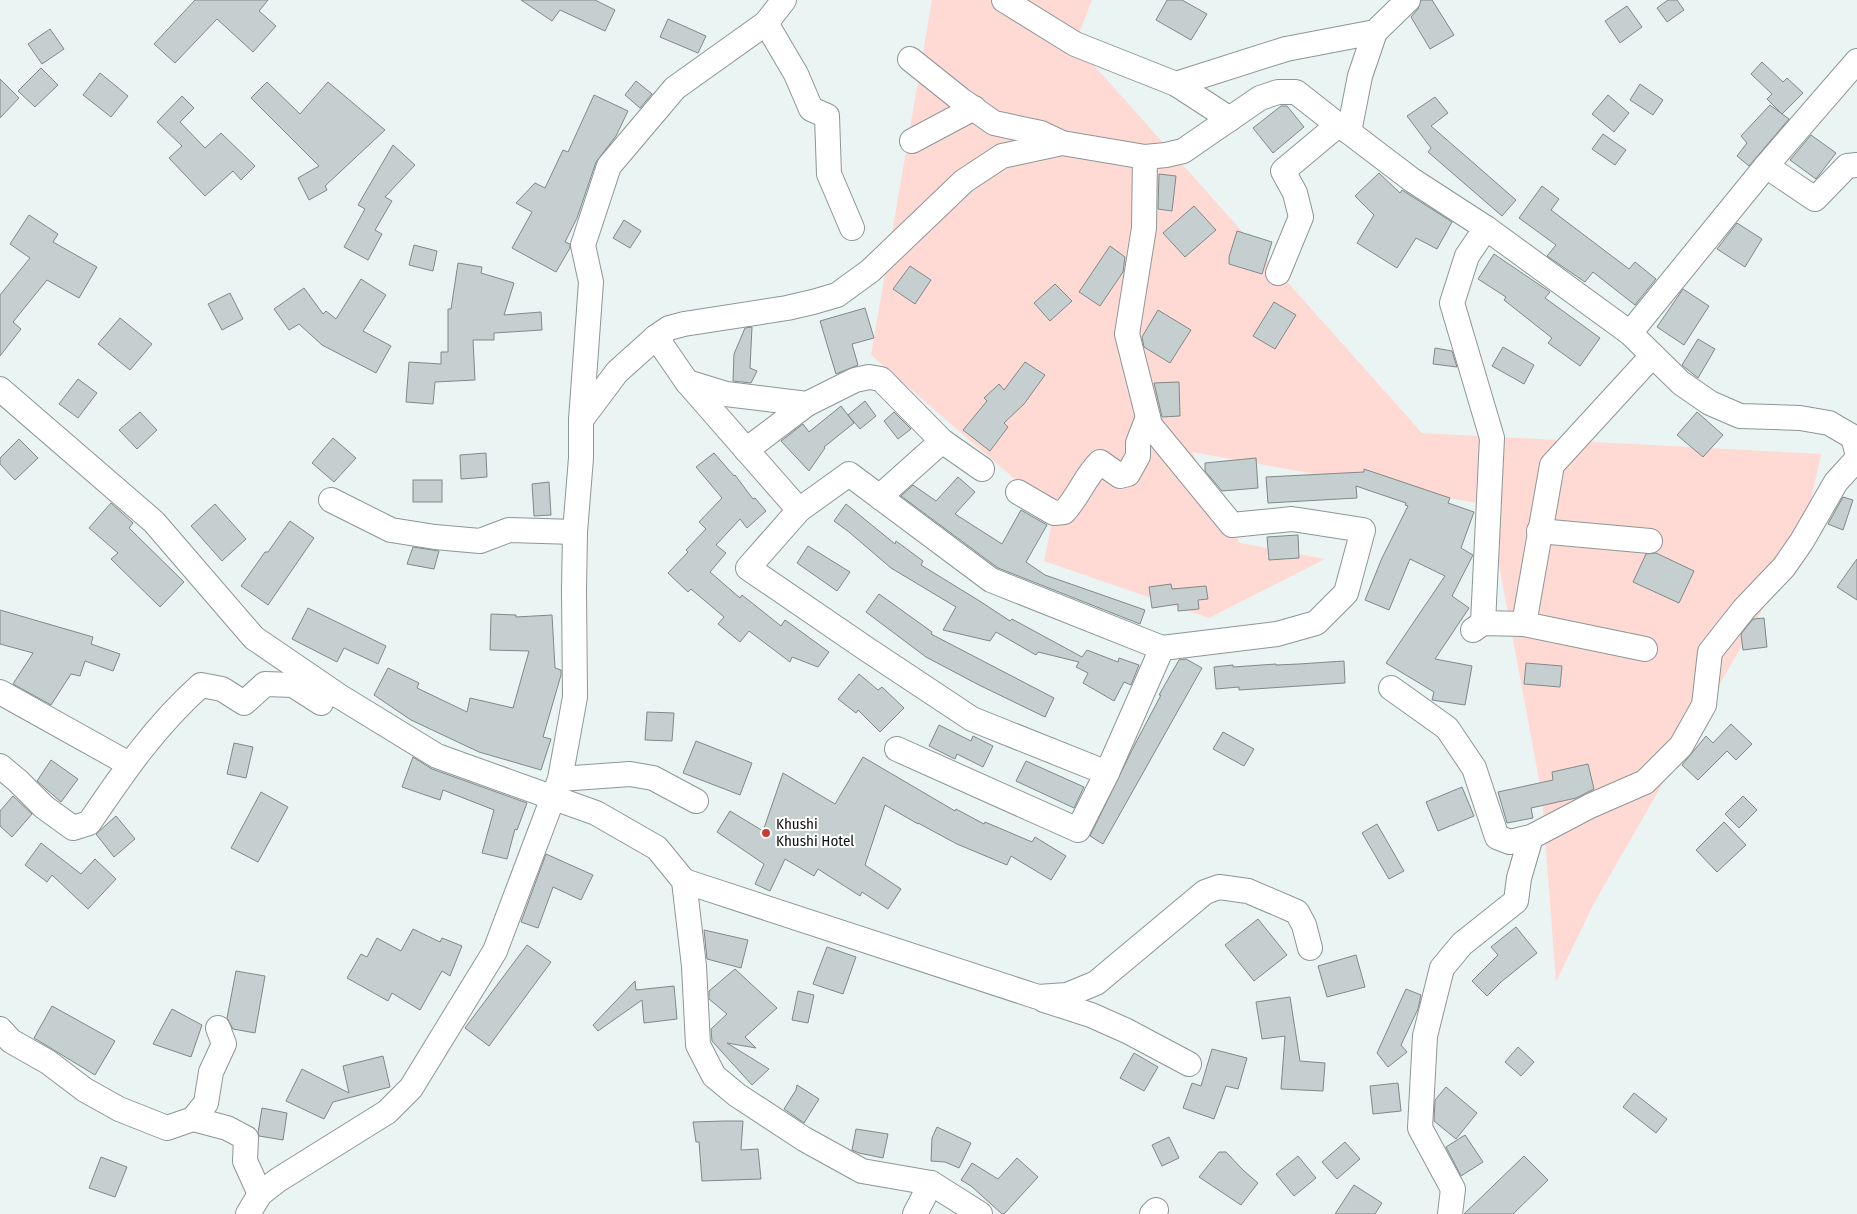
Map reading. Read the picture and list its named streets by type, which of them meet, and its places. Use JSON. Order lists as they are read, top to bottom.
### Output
{
  "places": ["Khushi Khushi Hotel"]
}
